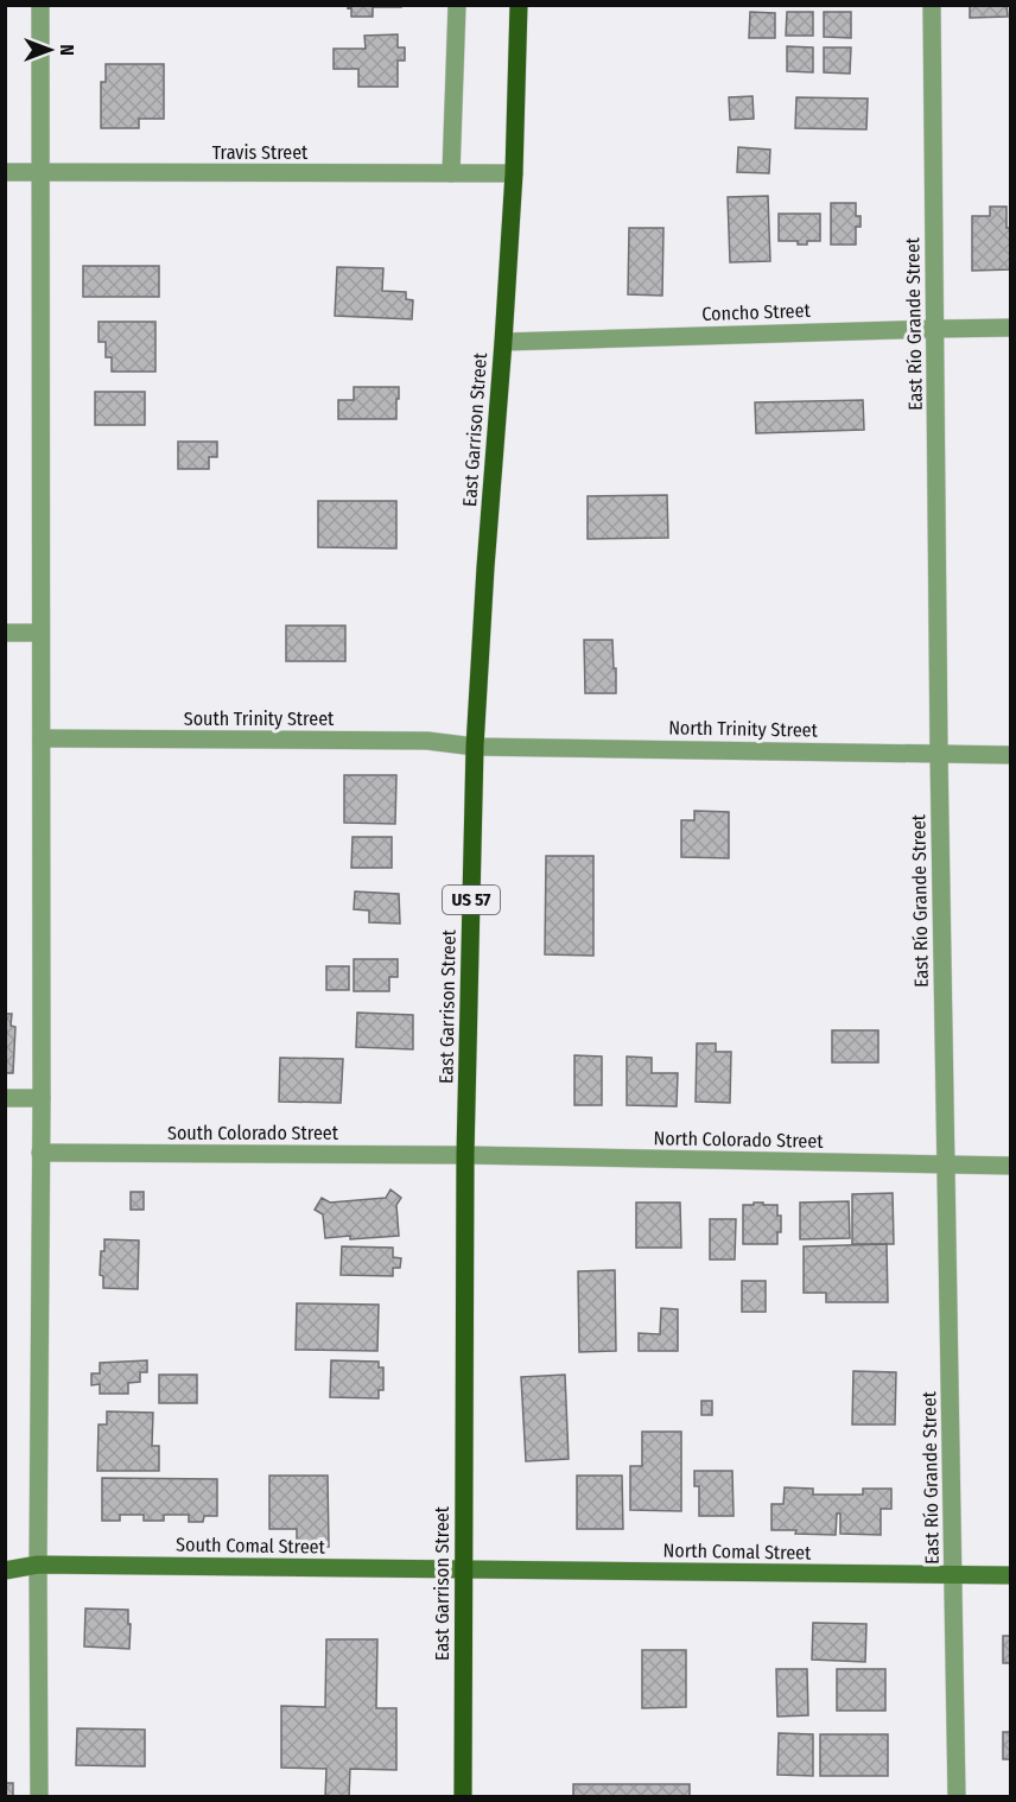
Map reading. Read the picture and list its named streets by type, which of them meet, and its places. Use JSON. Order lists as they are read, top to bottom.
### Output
{
  "streets": {
    "main road": ["East Garrison Street", "US 57"],
    "street": [
      "Travis Street",
      "Concho Street",
      "East Río Grande Street",
      "South Trinity Street",
      "North Trinity Street",
      "South Colorado Street",
      "North Colorado Street",
      "South Comal Street",
      "North Comal Street"
    ]
  },
  "crossings": [
    ["Travis Street", "East Garrison Street"],
    ["Concho Street", "East Río Grande Street"],
    ["Concho Street", "East Garrison Street"],
    ["East Río Grande Street", "North Trinity Street"],
    ["East Río Grande Street", "North Colorado Street"],
    ["East Río Grande Street", "North Comal Street"],
    ["East Garrison Street", "South Trinity Street"],
    ["East Garrison Street", "North Trinity Street"],
    ["East Garrison Street", "South Colorado Street"],
    ["East Garrison Street", "North Colorado Street"],
    ["East Garrison Street", "South Comal Street"],
    ["East Garrison Street", "North Comal Street"],
    ["South Trinity Street", "North Trinity Street"],
    ["South Colorado Street", "North Colorado Street"],
    ["South Comal Street", "North Comal Street"]
  ],
  "north": "right"
}
